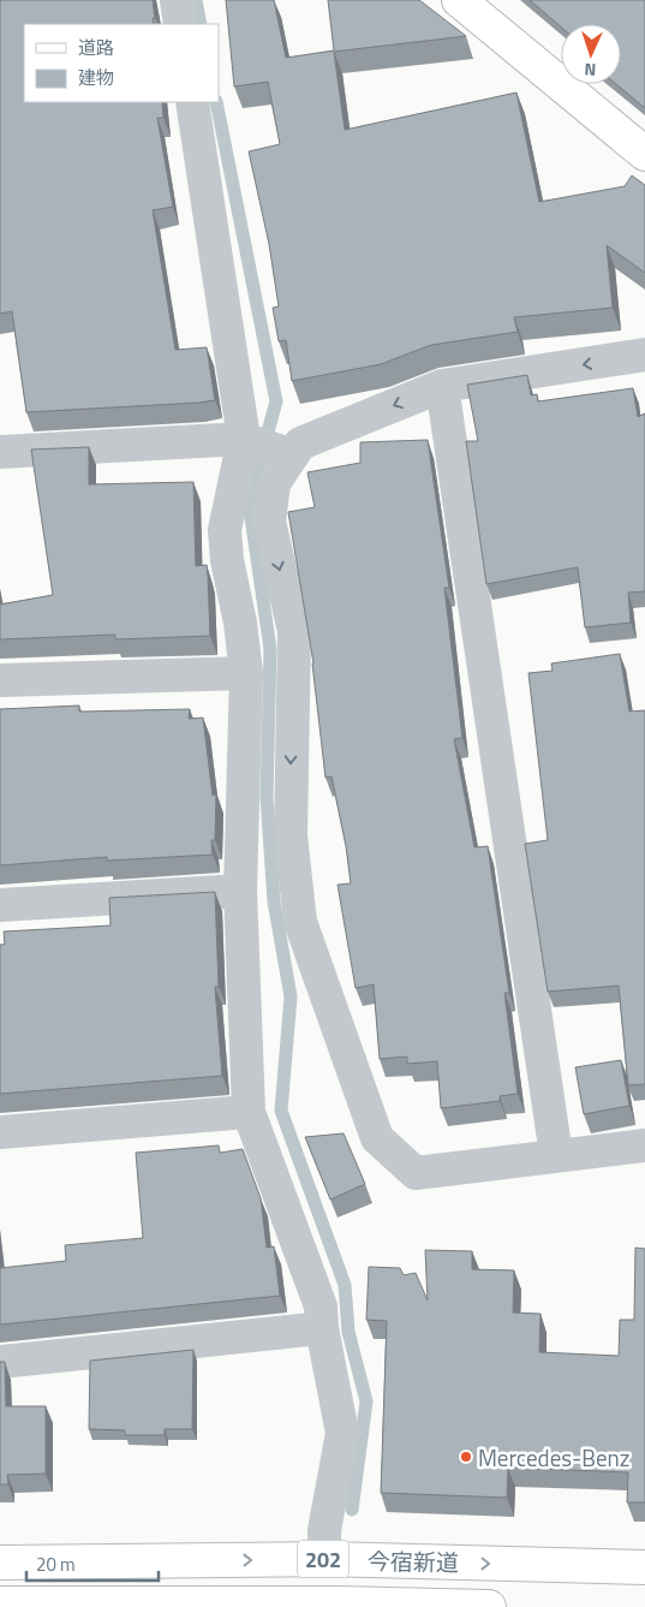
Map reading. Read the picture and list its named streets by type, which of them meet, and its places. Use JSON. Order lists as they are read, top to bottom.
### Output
{
  "streets": {
    "main road": ["202", "今宿新道"]
  },
  "places": ["Mercedes-Benz"],
  "legend": ["道路", "建物"],
  "scale_bar": "20 m",
  "north": "bottom"
}
